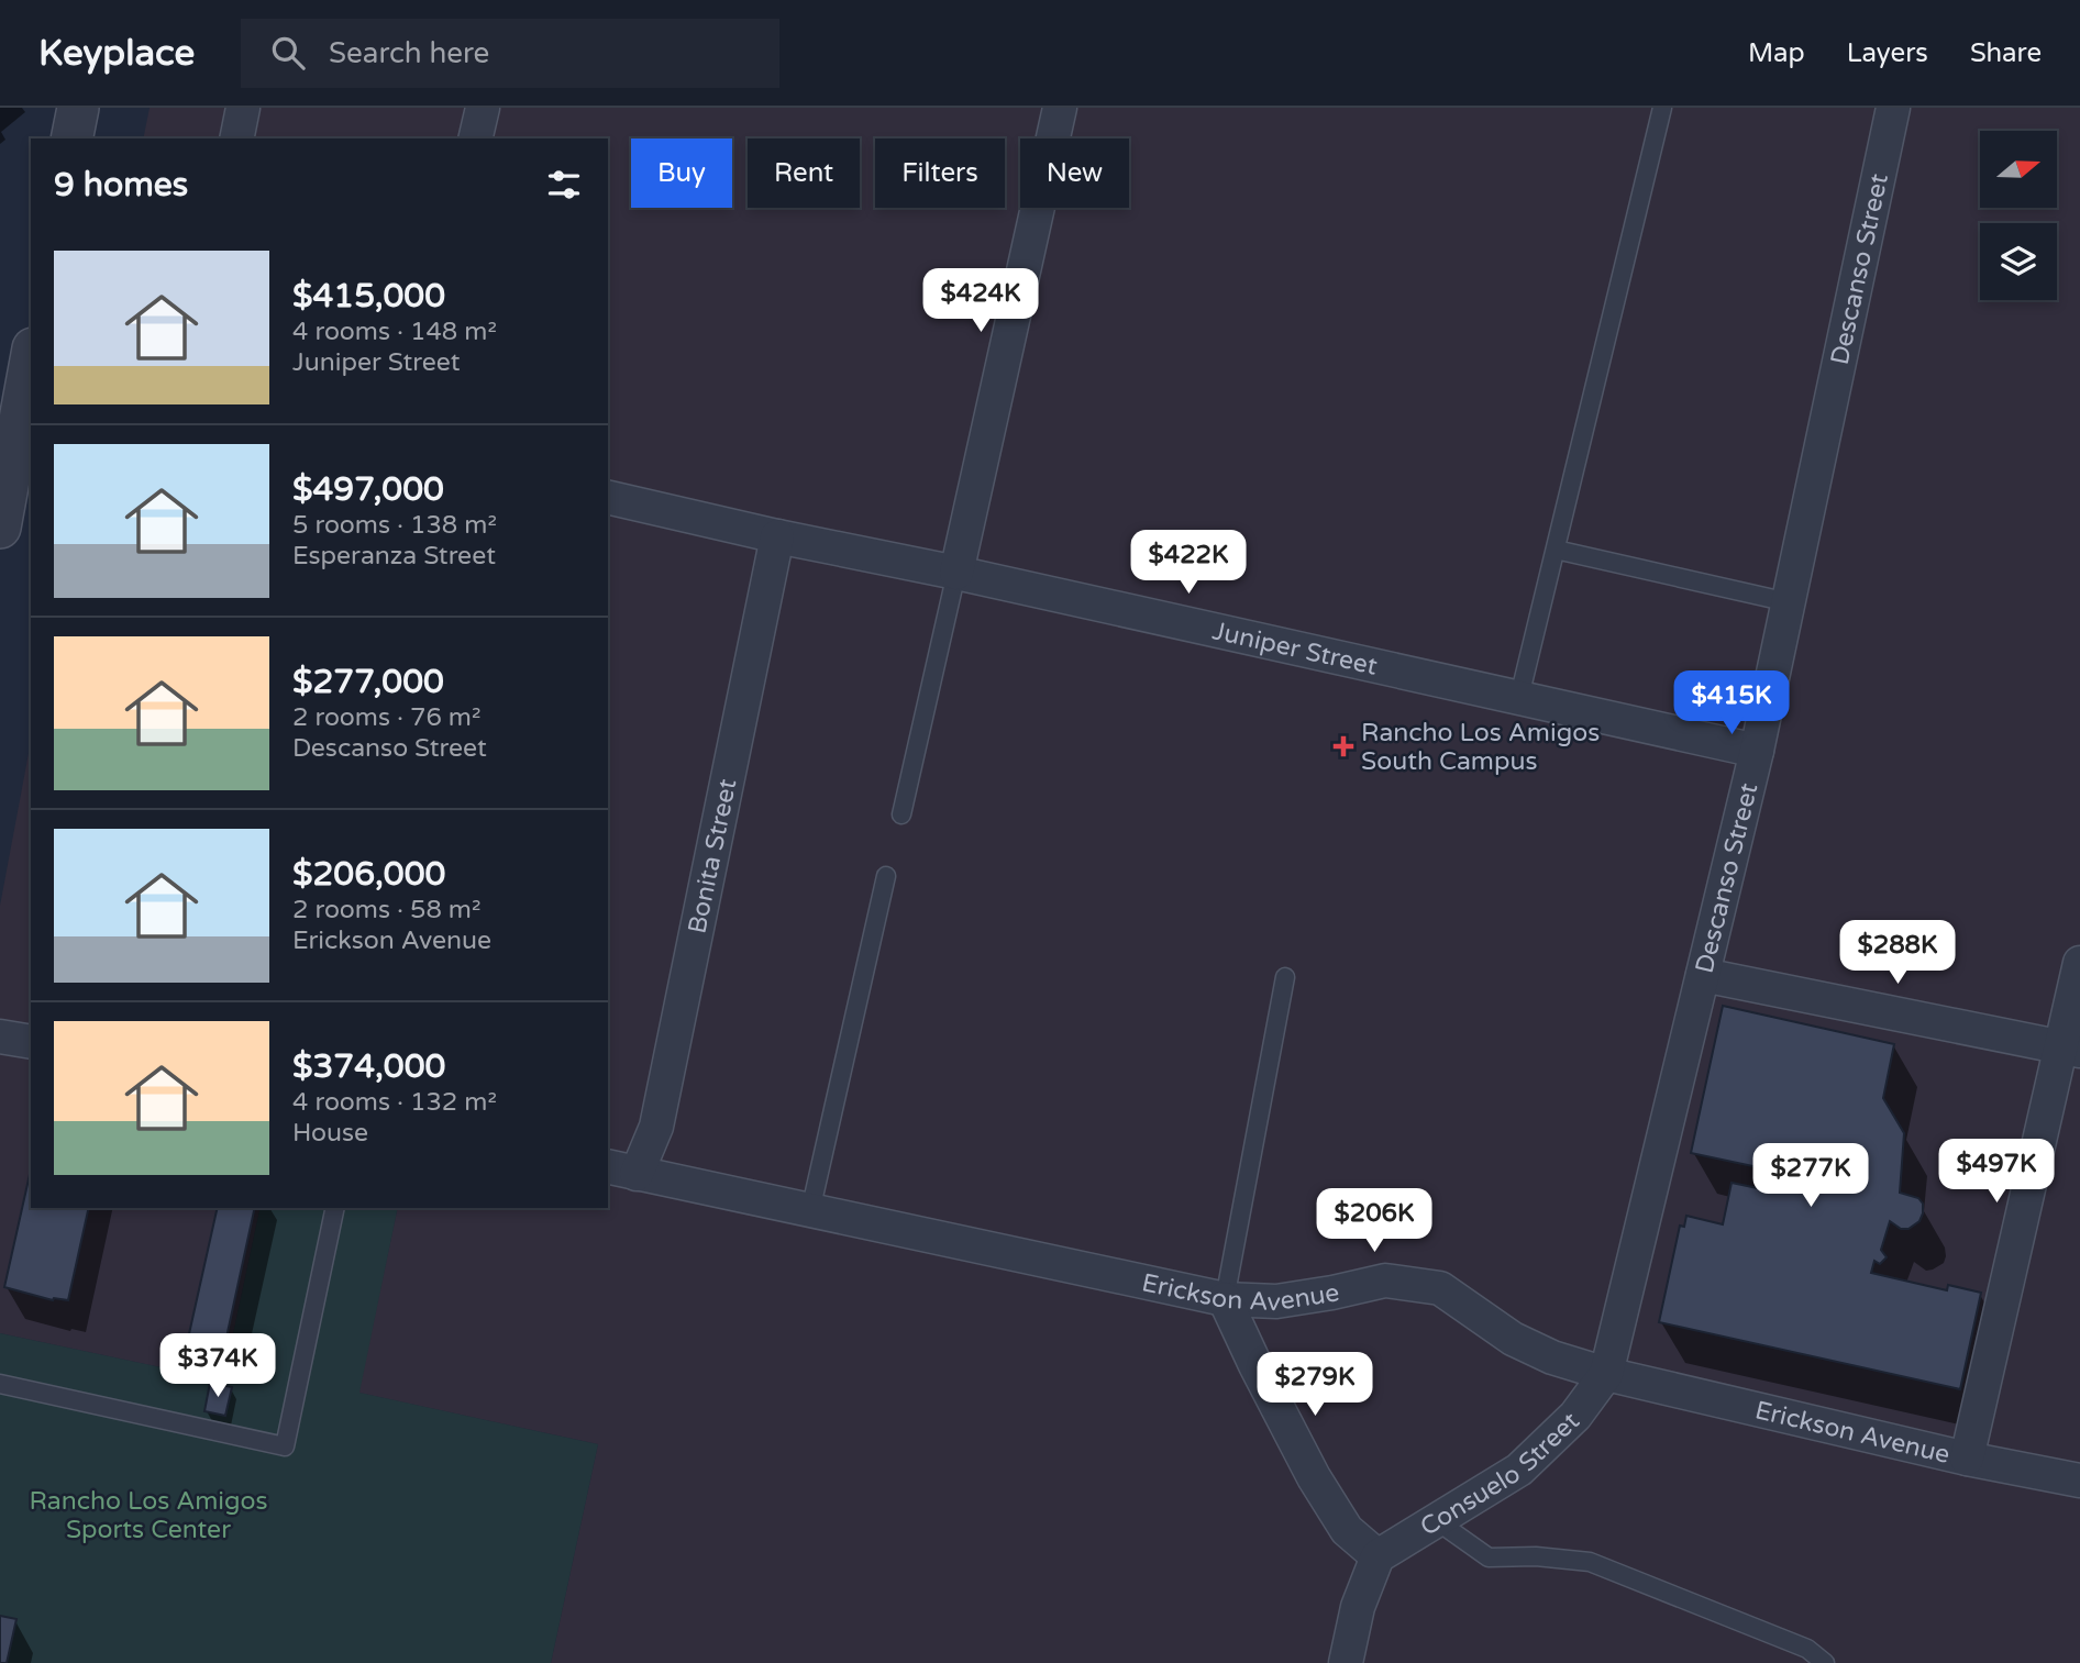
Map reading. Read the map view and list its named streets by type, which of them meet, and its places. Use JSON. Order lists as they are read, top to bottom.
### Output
{
  "streets": {
    "street": [
      "Descanso Street",
      "Juniper Street",
      "Bonita Street",
      "Erickson Avenue",
      "Consuelo Street"
    ]
  },
  "crossings": [
    ["Descanso Street", "Juniper Street"],
    ["Descanso Street", "Erickson Avenue"],
    ["Descanso Street", "Consuelo Street"],
    ["Juniper Street", "Bonita Street"],
    ["Bonita Street", "Erickson Avenue"],
    ["Erickson Avenue", "Consuelo Street"]
  ],
  "parks": ["Rancho Los Amigos Sports Center"],
  "places": {
    "health": ["Rancho Los Amigos South Campus"]
  },
  "north": "right",
  "page": {
    "header": "Keyplace",
    "search": "Search here",
    "nav": ["Map", "Layers", "Share"],
    "chip": [
      "Buy",
      "Rent",
      "Filters",
      "New"
    ],
    "heading": "9 homes",
    "list": [
      {
        "name": "$415,000",
        "note": "4 rooms · 148 m² · Juniper Street"
      },
      {
        "name": "$497,000",
        "note": "5 rooms · 138 m² · Esperanza Street"
      },
      {
        "name": "$277,000",
        "note": "2 rooms · 76 m² · Descanso Street"
      },
      {
        "name": "$206,000",
        "note": "2 rooms · 58 m² · Erickson Avenue"
      },
      {
        "name": "$374,000",
        "note": "4 rooms · 132 m² · House"
      }
    ],
    "price": [
      "$424K",
      "$422K",
      "$415K",
      "$288K",
      "$497K",
      "$277K",
      "$206K",
      "$374K",
      "$279K"
    ]
  }
}
